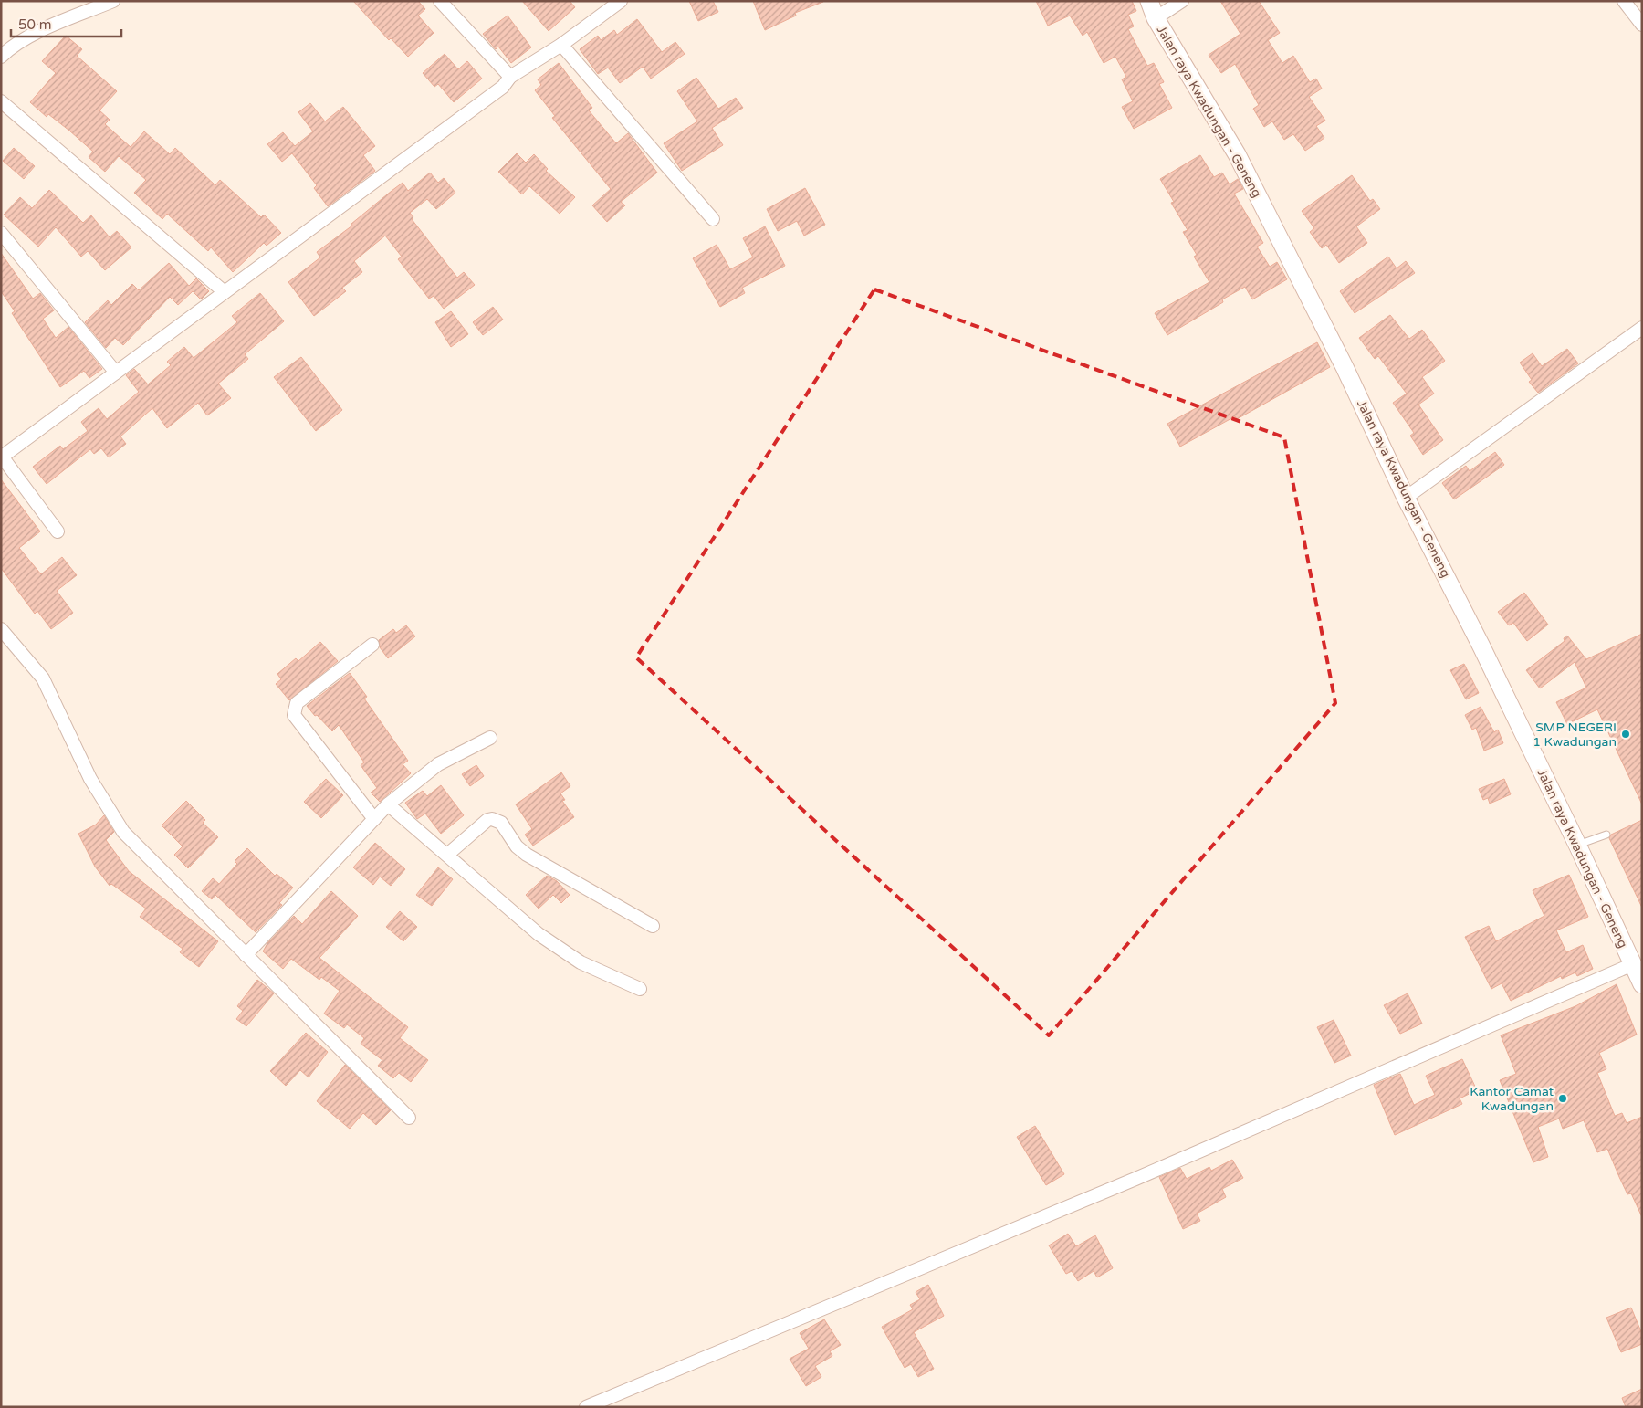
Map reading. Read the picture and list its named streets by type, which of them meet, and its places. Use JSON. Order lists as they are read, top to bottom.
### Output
{
  "streets": {
    "main road": ["Jalan raya Kwadungan - Geneng"]
  },
  "places": ["SMP NEGERI 1 Kwadungan", "Kantor Camat Kwadungan"],
  "scale_bar": "50 m"
}
